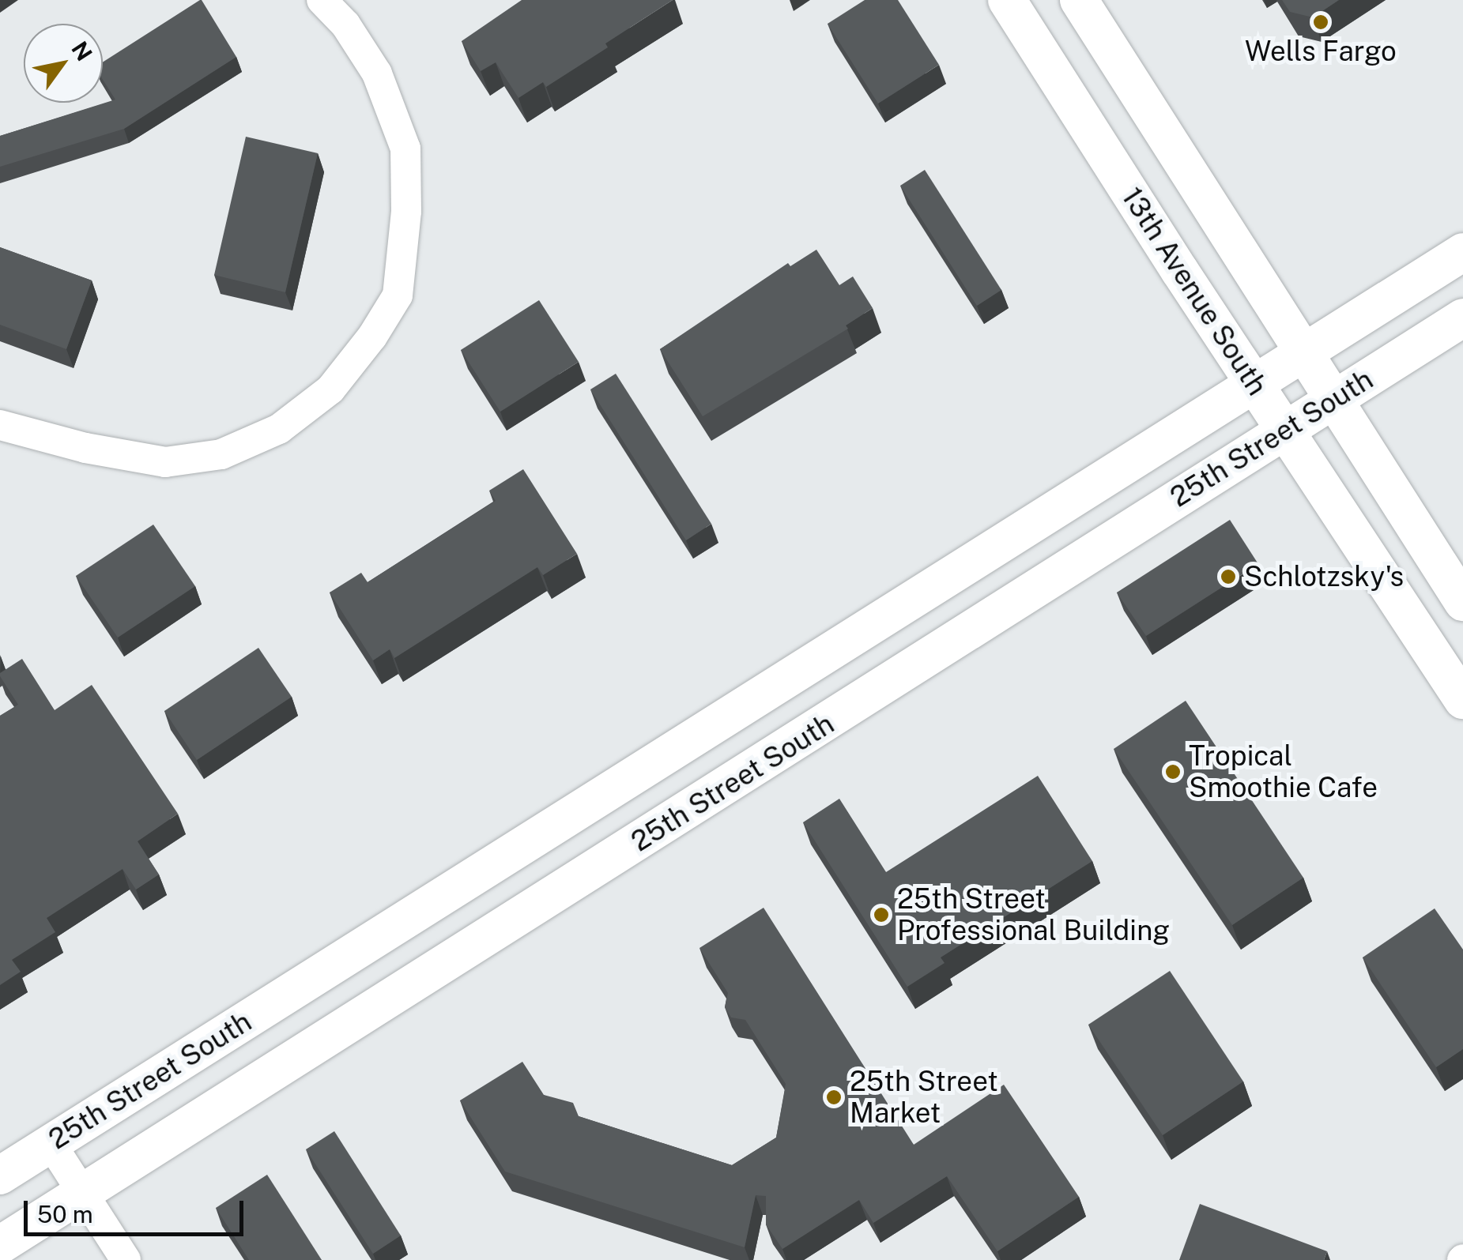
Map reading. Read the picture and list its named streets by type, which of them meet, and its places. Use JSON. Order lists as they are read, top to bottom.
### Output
{
  "streets": {
    "main road": ["13th Avenue South", "25th Street South"]
  },
  "crossings": [
    ["13th Avenue South", "25th Street South"]
  ],
  "places": [
    "Wells Fargo",
    "Schlotzsky's",
    "Tropical Smoothie Cafe",
    "25th Street Professional Building",
    "25th Street Market"
  ],
  "scale_bar": "50 m",
  "north": "top right"
}
